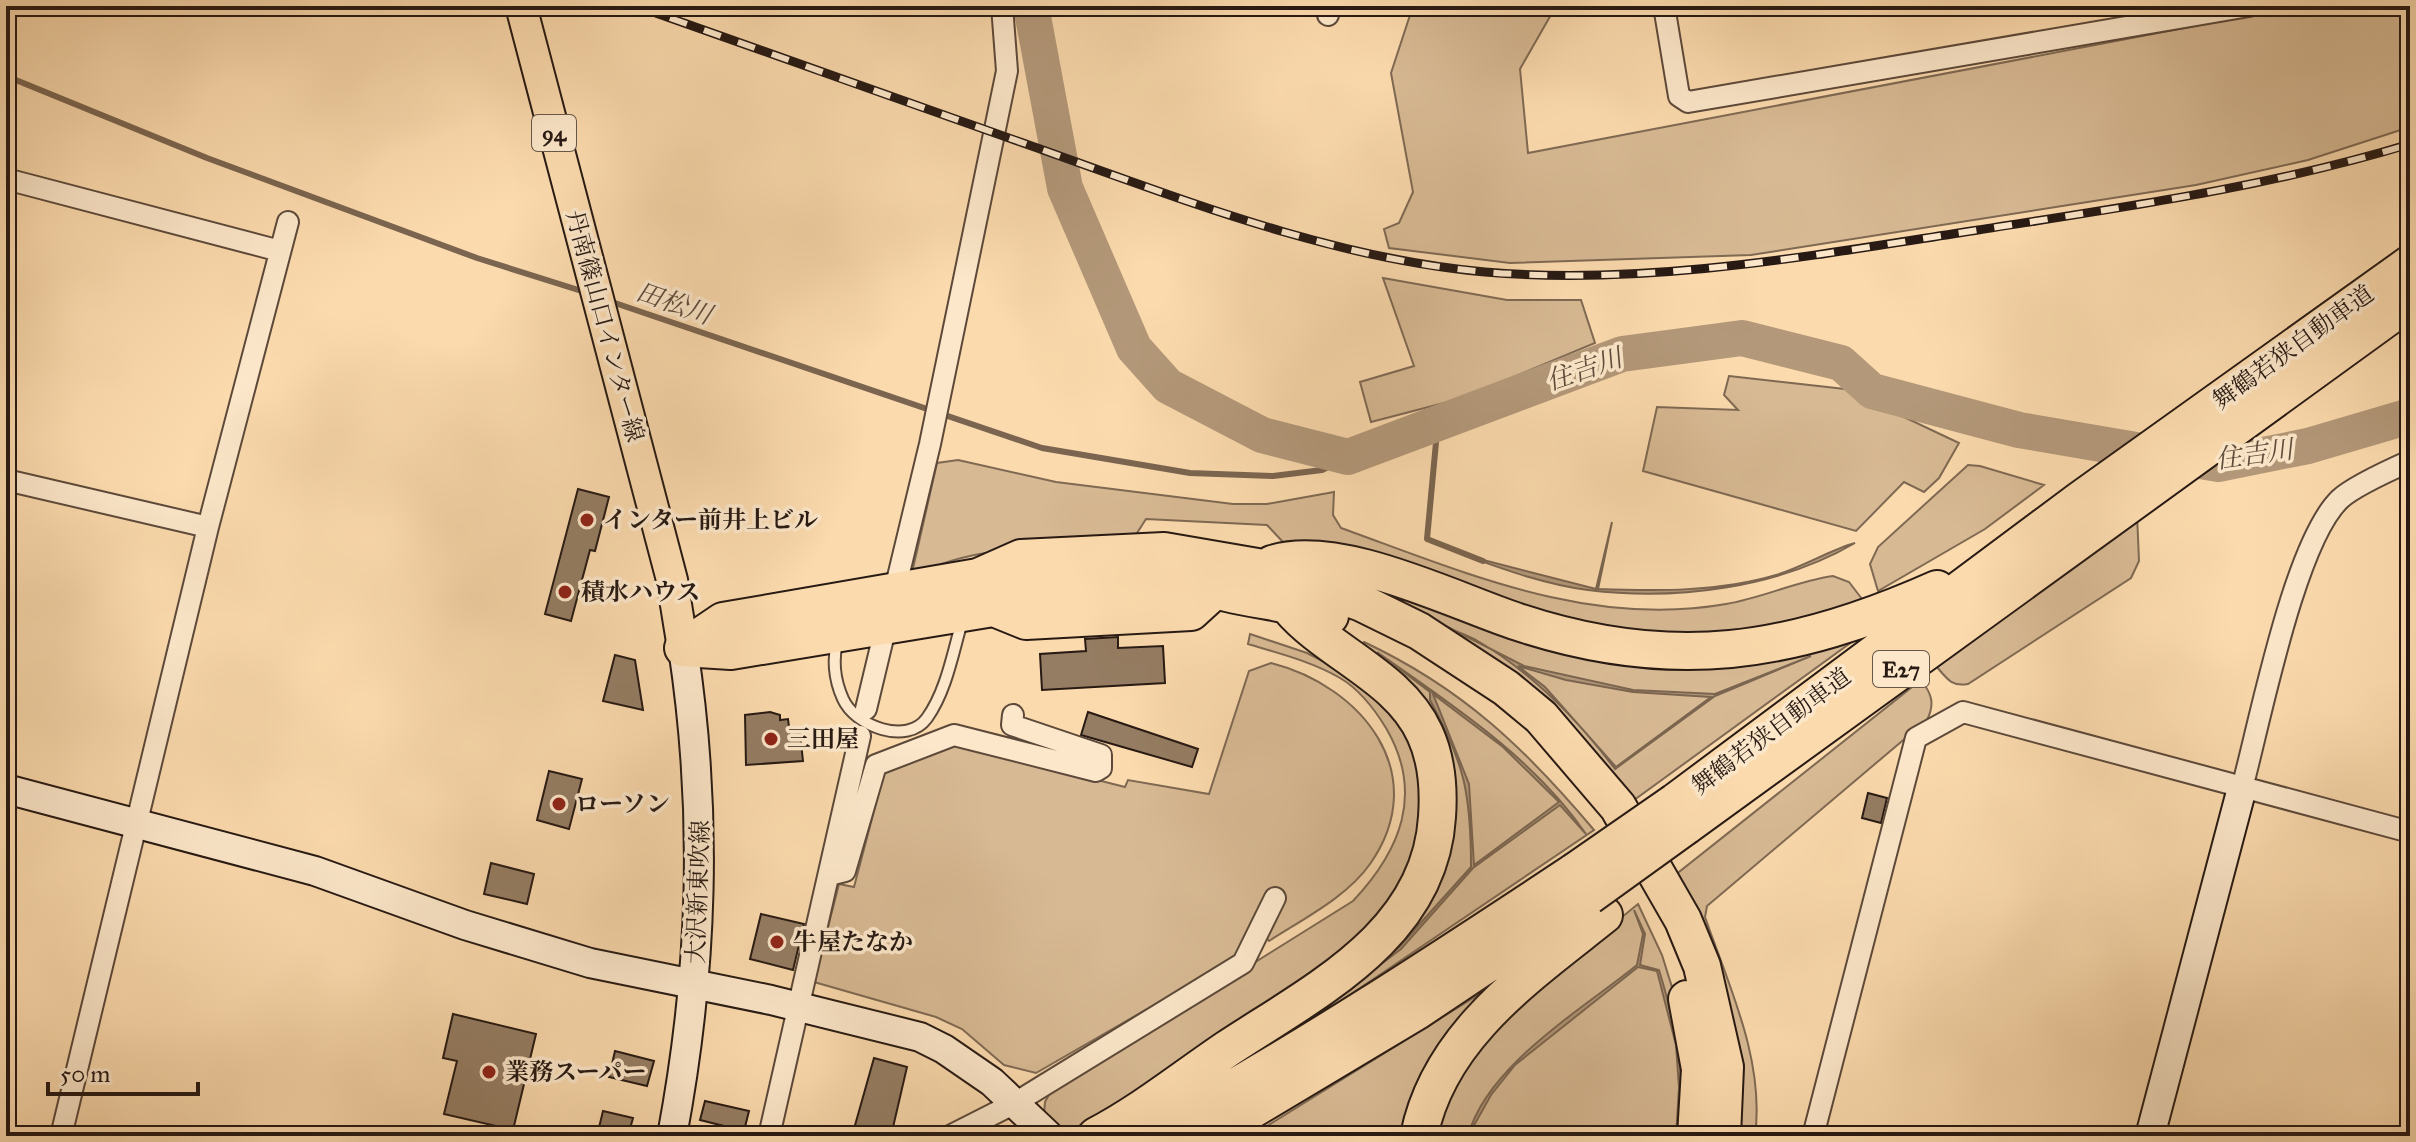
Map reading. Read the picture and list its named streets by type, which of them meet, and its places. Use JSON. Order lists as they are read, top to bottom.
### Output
{
  "streets": {
    "highway": ["舞鶴若狭自動車道", "E27"],
    "main road": ["94", "丹南篠山口インター線"],
    "street": ["大沢新東吹線"]
  },
  "crossings": [
    ["丹南篠山口インター線", "大沢新東吹線"]
  ],
  "water": ["田松川", "住吉川"],
  "places": [
    "インター前井上ビル",
    "積水ハウス",
    "三田屋",
    "ローソン",
    "牛屋たなか",
    "業務スーパー"
  ],
  "scale_bar": "50 m"
}
